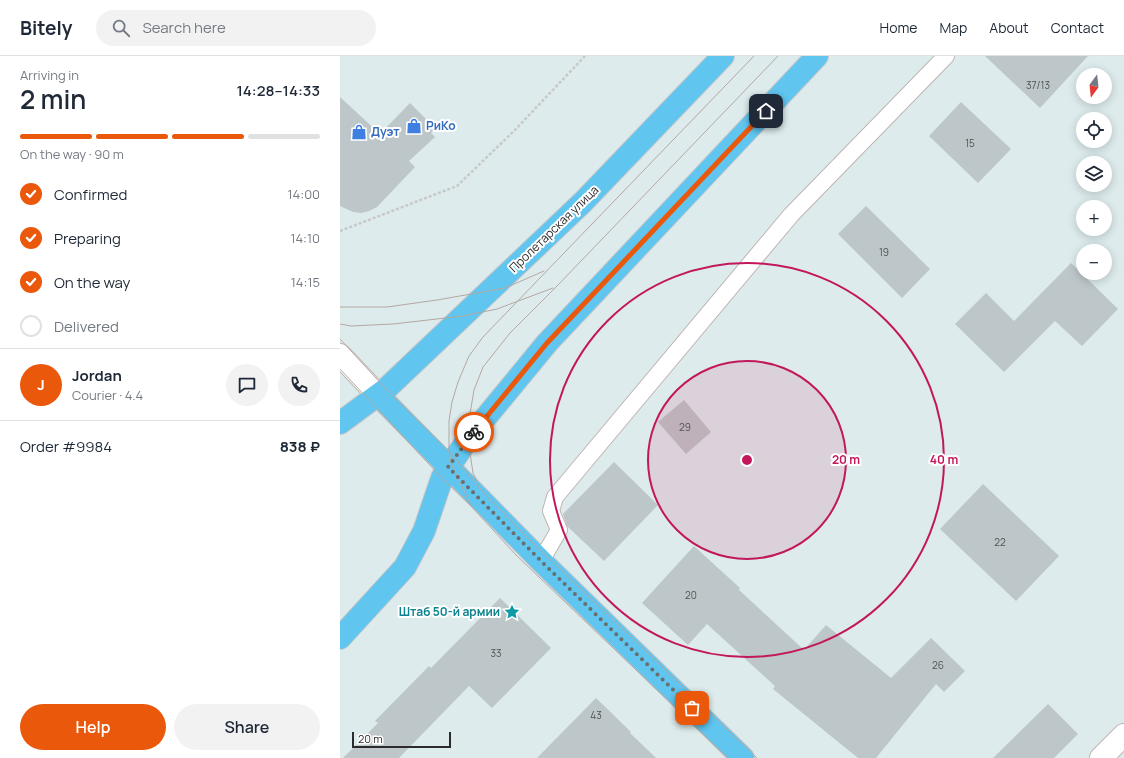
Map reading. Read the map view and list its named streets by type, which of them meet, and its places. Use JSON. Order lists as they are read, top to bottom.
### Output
{
  "streets": {
    "main road": ["Пролетарская улица"]
  },
  "places": {
    "shop": ["РиКо", "Дуэт"],
    "place": ["Штаб 50-й армии"]
  },
  "house_numbers": [
    "37/13",
    "15",
    "19",
    "29",
    "22",
    "20",
    "33",
    "26",
    "43"
  ],
  "scale_bar": "20 m",
  "north": "bottom",
  "page": {
    "header": "Bitely",
    "search": "Search here",
    "nav": [
      "Home",
      "Map",
      "About",
      "Contact"
    ],
    "heading": ["2 min", "Arriving in", "14:28–14:33"],
    "panel": [
      "Jordan",
      "Courier · 4.4",
      "Order #9984",
      "838 ₽"
    ],
    "map_buttons": ["+", "−"],
    "bar": "On the way · 90 m",
    "list": [
      ["Confirmed", "14:00"],
      ["Preparing", "14:10"],
      ["On the way", "14:15"],
      "Delivered"
    ],
    "round": "J",
    "buttons": ["Help", "Share"],
    "scale": "20 m"
  },
  "rings": ["20 m", "40 m"]
}
